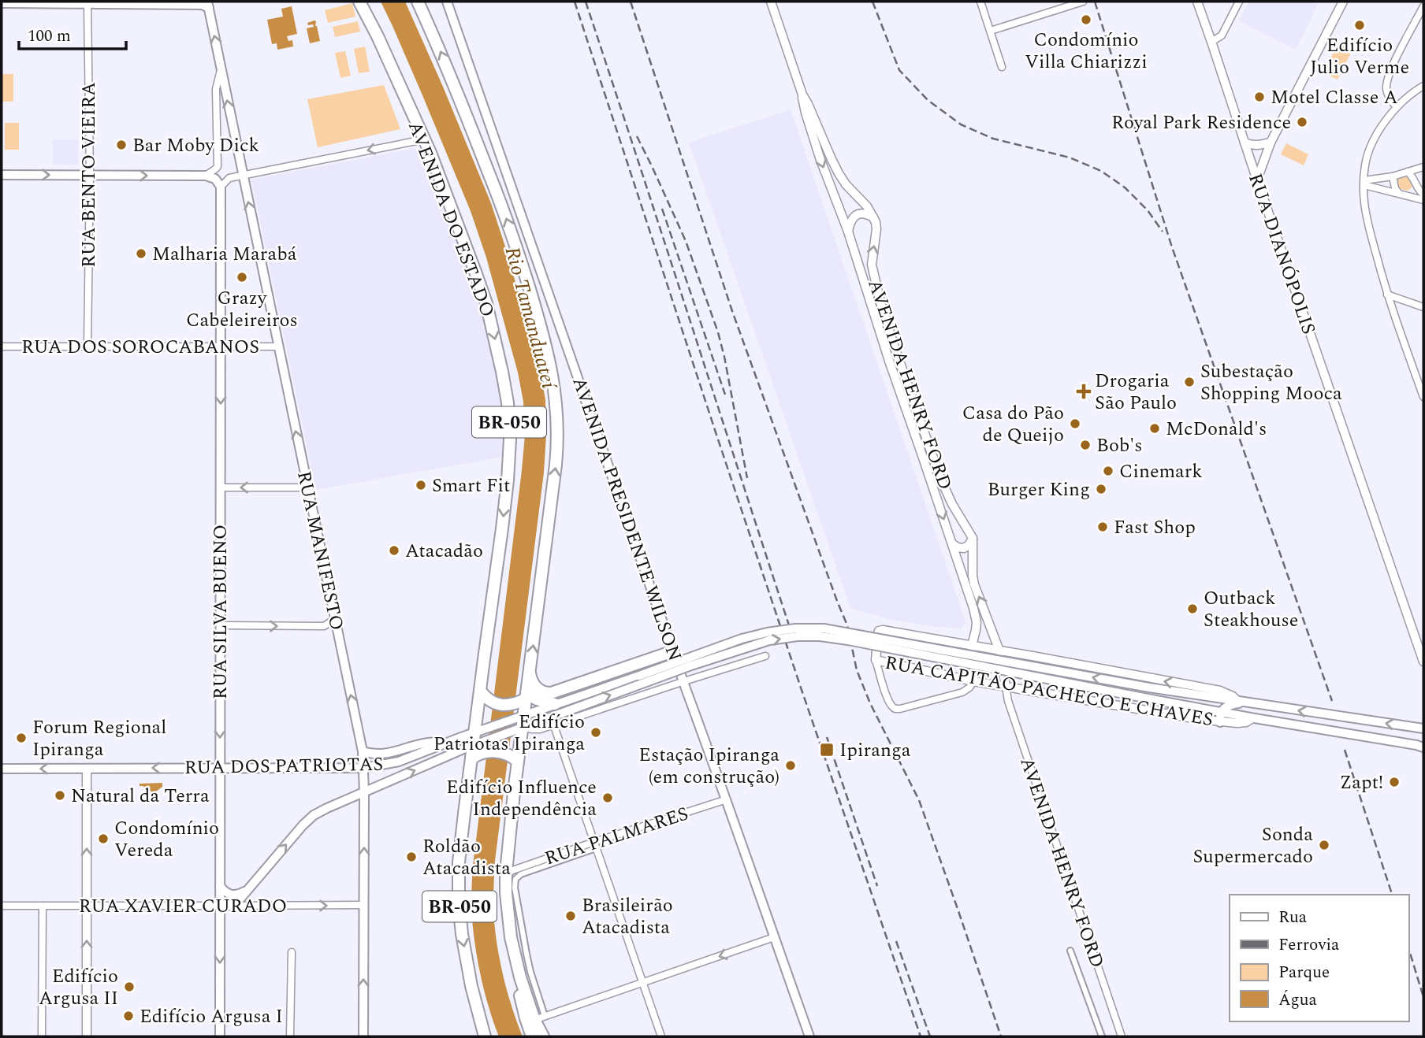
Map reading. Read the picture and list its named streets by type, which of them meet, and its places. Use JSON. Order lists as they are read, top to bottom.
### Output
{
  "streets": {
    "highway": ["AVENIDA DO ESTADO", "BR-050"],
    "main road": [
      "AVENIDA PRESIDENTE WILSON",
      "RUA MANIFESTO",
      "RUA SILVA BUENO",
      "RUA CAPITÃO PACHECO E CHAVES",
      "RUA DOS PATRIOTAS",
      "RUA XAVIER CURADO"
    ],
    "street": [
      "RUA BENTO VIEIRA",
      "RUA DIANÓPOLIS",
      "RUA DOS SOROCABANOS",
      "AVENIDA HENRY FORD",
      "RUA PALMARES"
    ]
  },
  "crossings": [
    ["RUA BENTO VIEIRA", "RUA DOS SOROCABANOS"],
    ["AVENIDA DO ESTADO", "RUA DOS PATRIOTAS"],
    ["RUA DOS SOROCABANOS", "RUA MANIFESTO"],
    ["RUA DOS SOROCABANOS", "RUA SILVA BUENO"],
    ["AVENIDA HENRY FORD", "RUA CAPITÃO PACHECO E CHAVES"],
    ["BR-050", "RUA DOS PATRIOTAS"],
    ["BR-050", "RUA PALMARES"],
    ["AVENIDA PRESIDENTE WILSON", "RUA PALMARES"],
    ["RUA MANIFESTO", "RUA DOS PATRIOTAS"],
    ["RUA MANIFESTO", "RUA XAVIER CURADO"],
    ["RUA SILVA BUENO", "RUA DOS PATRIOTAS"],
    ["RUA SILVA BUENO", "RUA XAVIER CURADO"],
    ["RUA DOS PATRIOTAS", "RUA XAVIER CURADO"]
  ],
  "one_way": ["RUA MANIFESTO", "RUA SILVA BUENO", "RUA XAVIER CURADO"],
  "water": ["Rio Tamanduateí"],
  "places": {
    "other": [
      "Condomínio Villa Chiarizzi",
      "Edifício Julio Verme",
      "Motel Classe A",
      "Royal Park Residence",
      "Bar Moby Dick",
      "Malharia Marabá",
      "Grazy Cabeleireiros",
      "Subestação Shopping Mooca",
      "Casa do Pão de Queijo",
      "McDonald's",
      "Bob's",
      "Cinemark",
      "Smart Fit",
      "Burger King",
      "Fast Shop",
      "Atacadão",
      "Outback Steakhouse",
      "Edifício Patriotas Ipiranga",
      "Forum Regional Ipiranga",
      "Estação Ipiranga (em construção)",
      "Zapt!",
      "Natural da Terra",
      "Edifício Influence Independência",
      "Condomínio Vereda",
      "Sonda Supermercado",
      "Roldão Atacadista",
      "Brasileirão Atacadista",
      "Edifício Argusa II",
      "Edifício Argusa I"
    ],
    "health": ["Drogaria São Paulo"],
    "transit": ["Ipiranga"]
  },
  "legend": [
    "Rua",
    "Ferrovia",
    "Parque",
    "Água"
  ],
  "scale_bar": "100 m"
}
